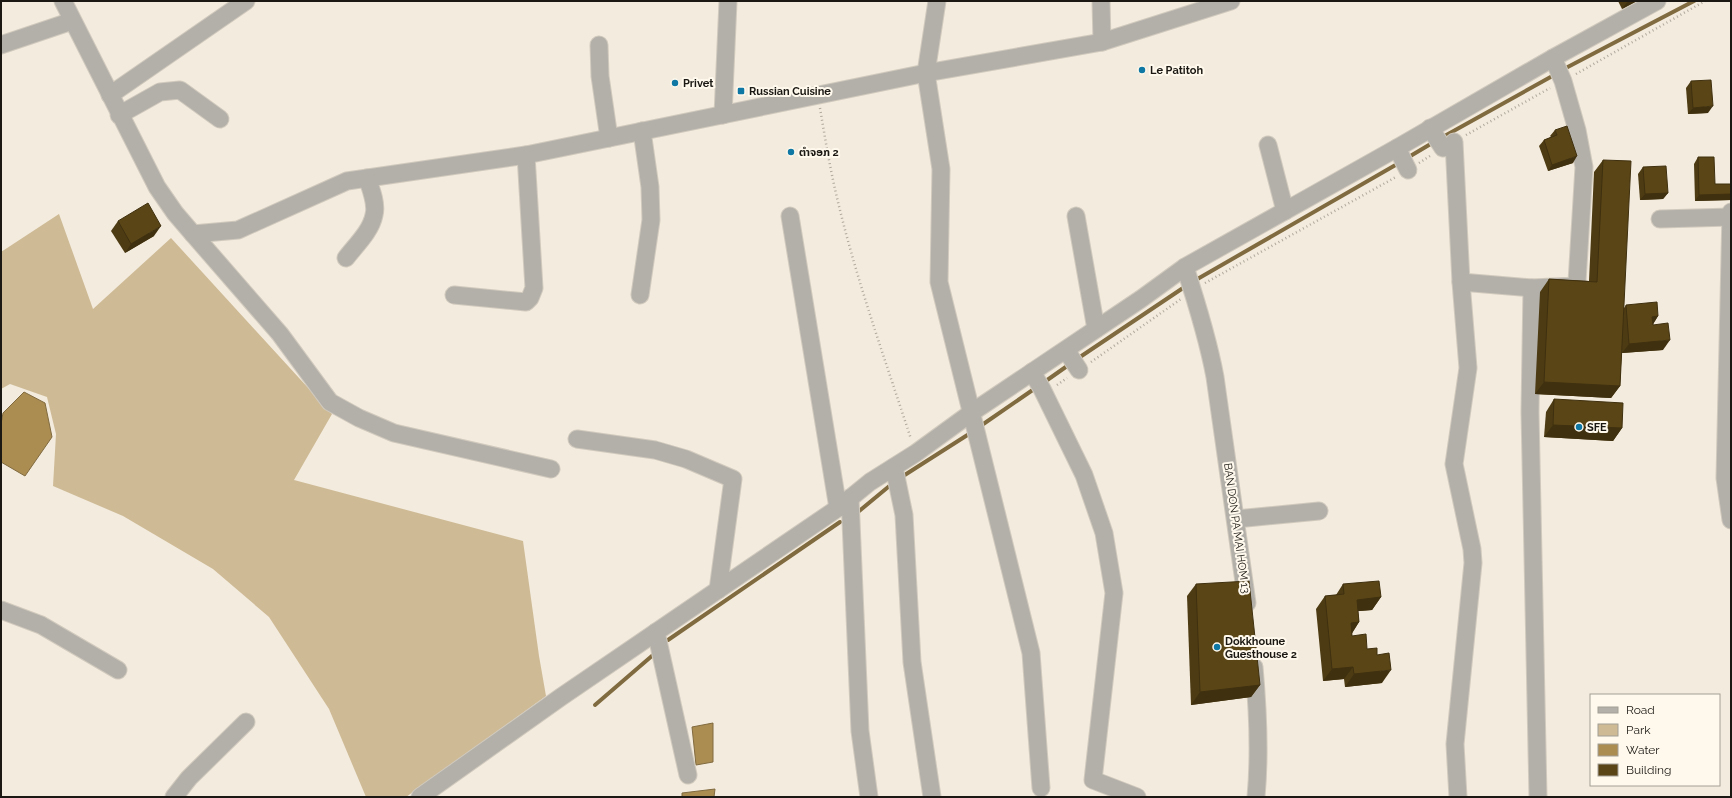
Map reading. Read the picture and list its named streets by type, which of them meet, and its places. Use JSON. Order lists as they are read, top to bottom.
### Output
{
  "streets": {
    "street": ["BAN DON PA MAI HOM 13"]
  },
  "places": {
    "other": [
      "Le Patitoh",
      "Privet",
      "ຕຳຈອກ 2",
      "SFE",
      "Dokkhoune Guesthouse 2"
    ],
    "transit": ["Russian Cuisine"]
  },
  "legend": [
    "Road",
    "Park",
    "Water",
    "Building"
  ]
}
